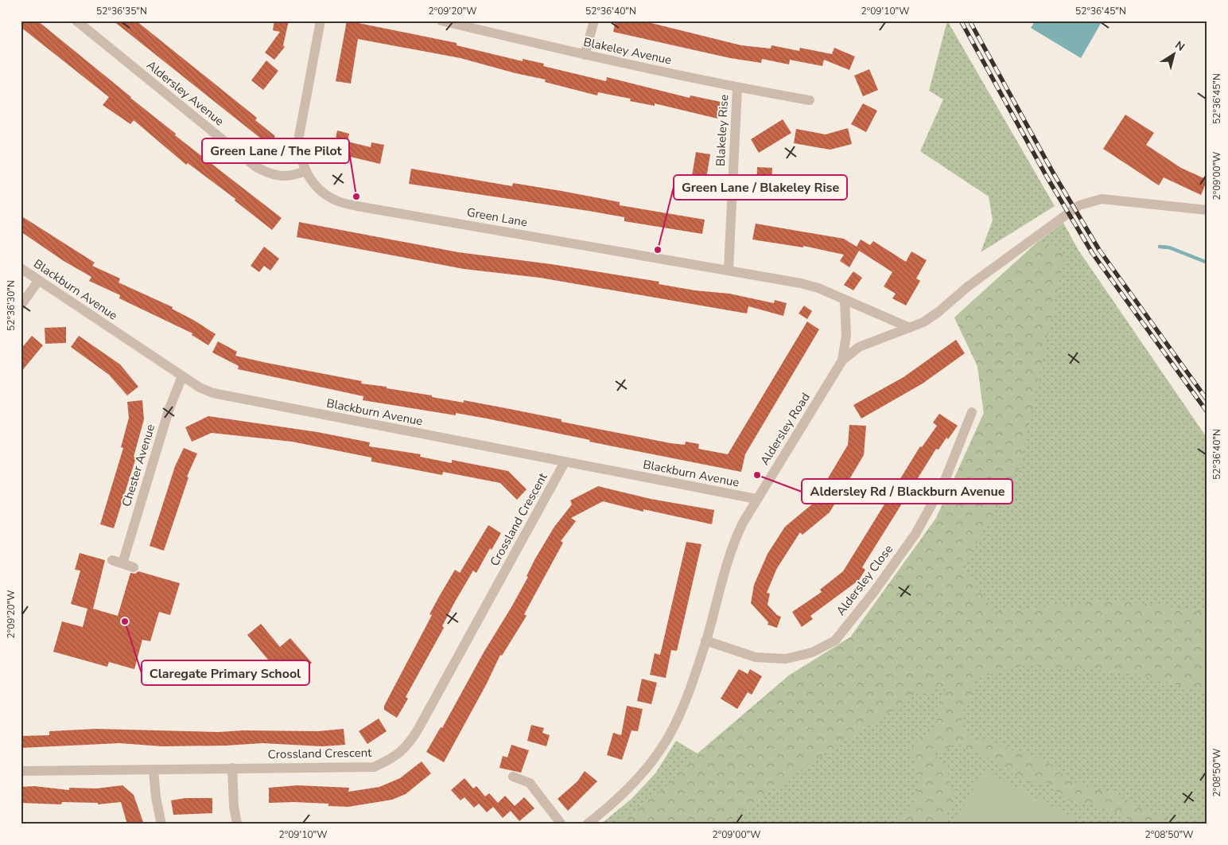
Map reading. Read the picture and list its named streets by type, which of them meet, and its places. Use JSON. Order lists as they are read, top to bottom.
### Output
{
  "streets": {
    "street": [
      "Blakeley Avenue",
      "Aldersley Avenue",
      "Blakeley Rise",
      "Green Lane",
      "Blackburn Avenue",
      "Aldersley Road",
      "Chester Avenue",
      "Crossland Crescent",
      "Aldersley Close"
    ]
  },
  "crossings": [
    ["Blakeley Avenue", "Blakeley Rise"],
    ["Aldersley Avenue", "Green Lane"],
    ["Blakeley Rise", "Green Lane"],
    ["Green Lane", "Aldersley Road"],
    ["Blackburn Avenue", "Aldersley Road"],
    ["Blackburn Avenue", "Chester Avenue"],
    ["Blackburn Avenue", "Crossland Crescent"],
    ["Aldersley Road", "Aldersley Close"]
  ],
  "places": [
    "Green Lane / The Pilot",
    "Green Lane / Blakeley Rise",
    "Aldersley Rd / Blackburn Avenue",
    "Claregate Primary School"
  ],
  "north": "top right",
  "coordinates": [
    "52°36'35\"N",
    "2°09'20\"W",
    "52°36'40\"N",
    "2°09'10\"W",
    "52°36'45\"N",
    "2°09'00\"W",
    "52°36'30\"N",
    "2°08'50\"W"
  ]
}
